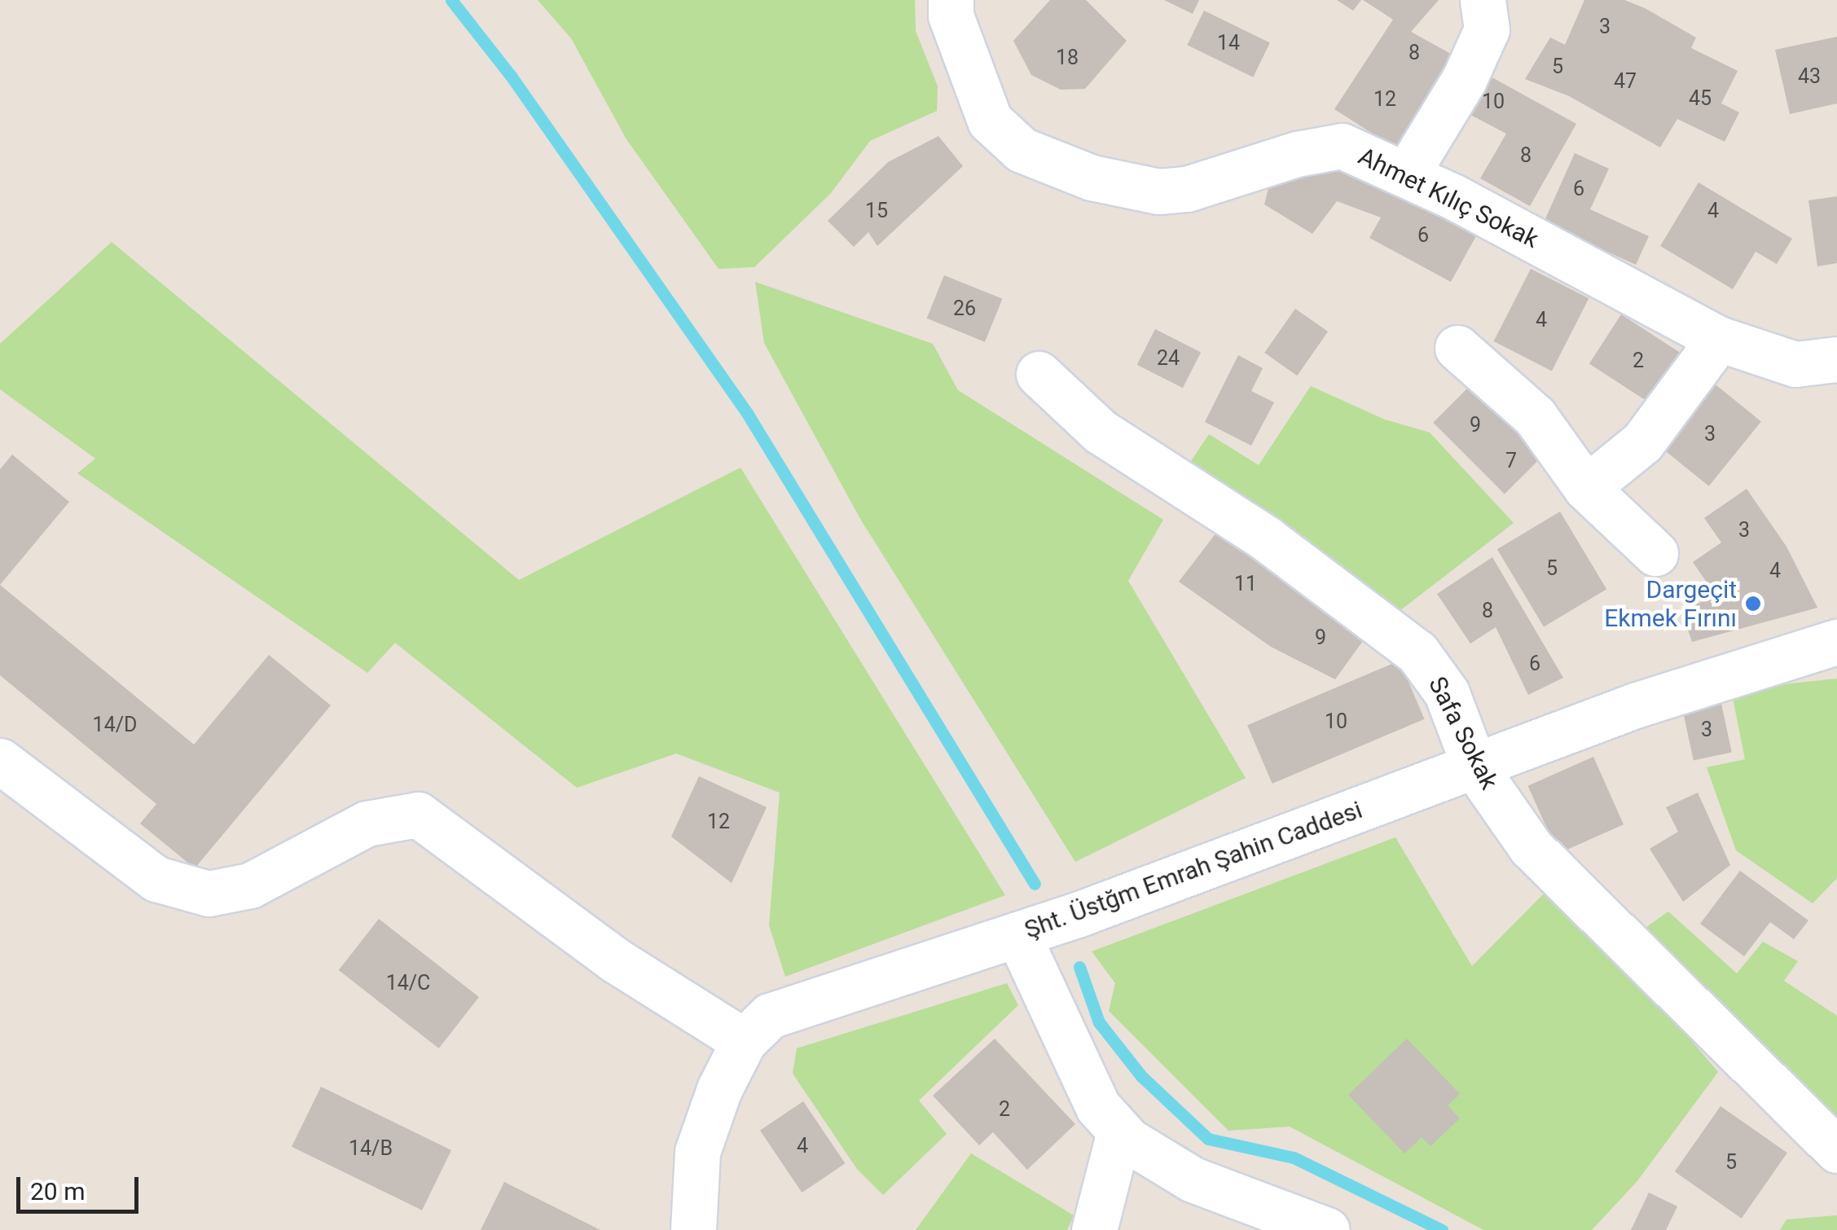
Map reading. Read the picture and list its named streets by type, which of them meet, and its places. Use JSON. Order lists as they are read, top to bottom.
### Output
{
  "streets": {
    "street": ["Ahmet Kılıç Sokak", "Safa Sokak", "Şht. Üstğm Emrah Şahin Caddesi"]
  },
  "crossings": [
    ["Safa Sokak", "Şht. Üstğm Emrah Şahin Caddesi"]
  ],
  "places": ["Dargeçit Ekmek Fırını"],
  "house_numbers": [
    "3",
    "14",
    "8",
    "18",
    "5",
    "43",
    "47",
    "45",
    "12",
    "10",
    "8",
    "6",
    "15",
    "4",
    "6",
    "26",
    "4",
    "24",
    "2",
    "9",
    "3",
    "7",
    "3",
    "5",
    "4",
    "11",
    "8",
    "9",
    "6",
    "10",
    "14/D",
    "3",
    "12",
    "14/C",
    "2",
    "4",
    "14/B",
    "5"
  ],
  "scale_bar": "20 m"
}
